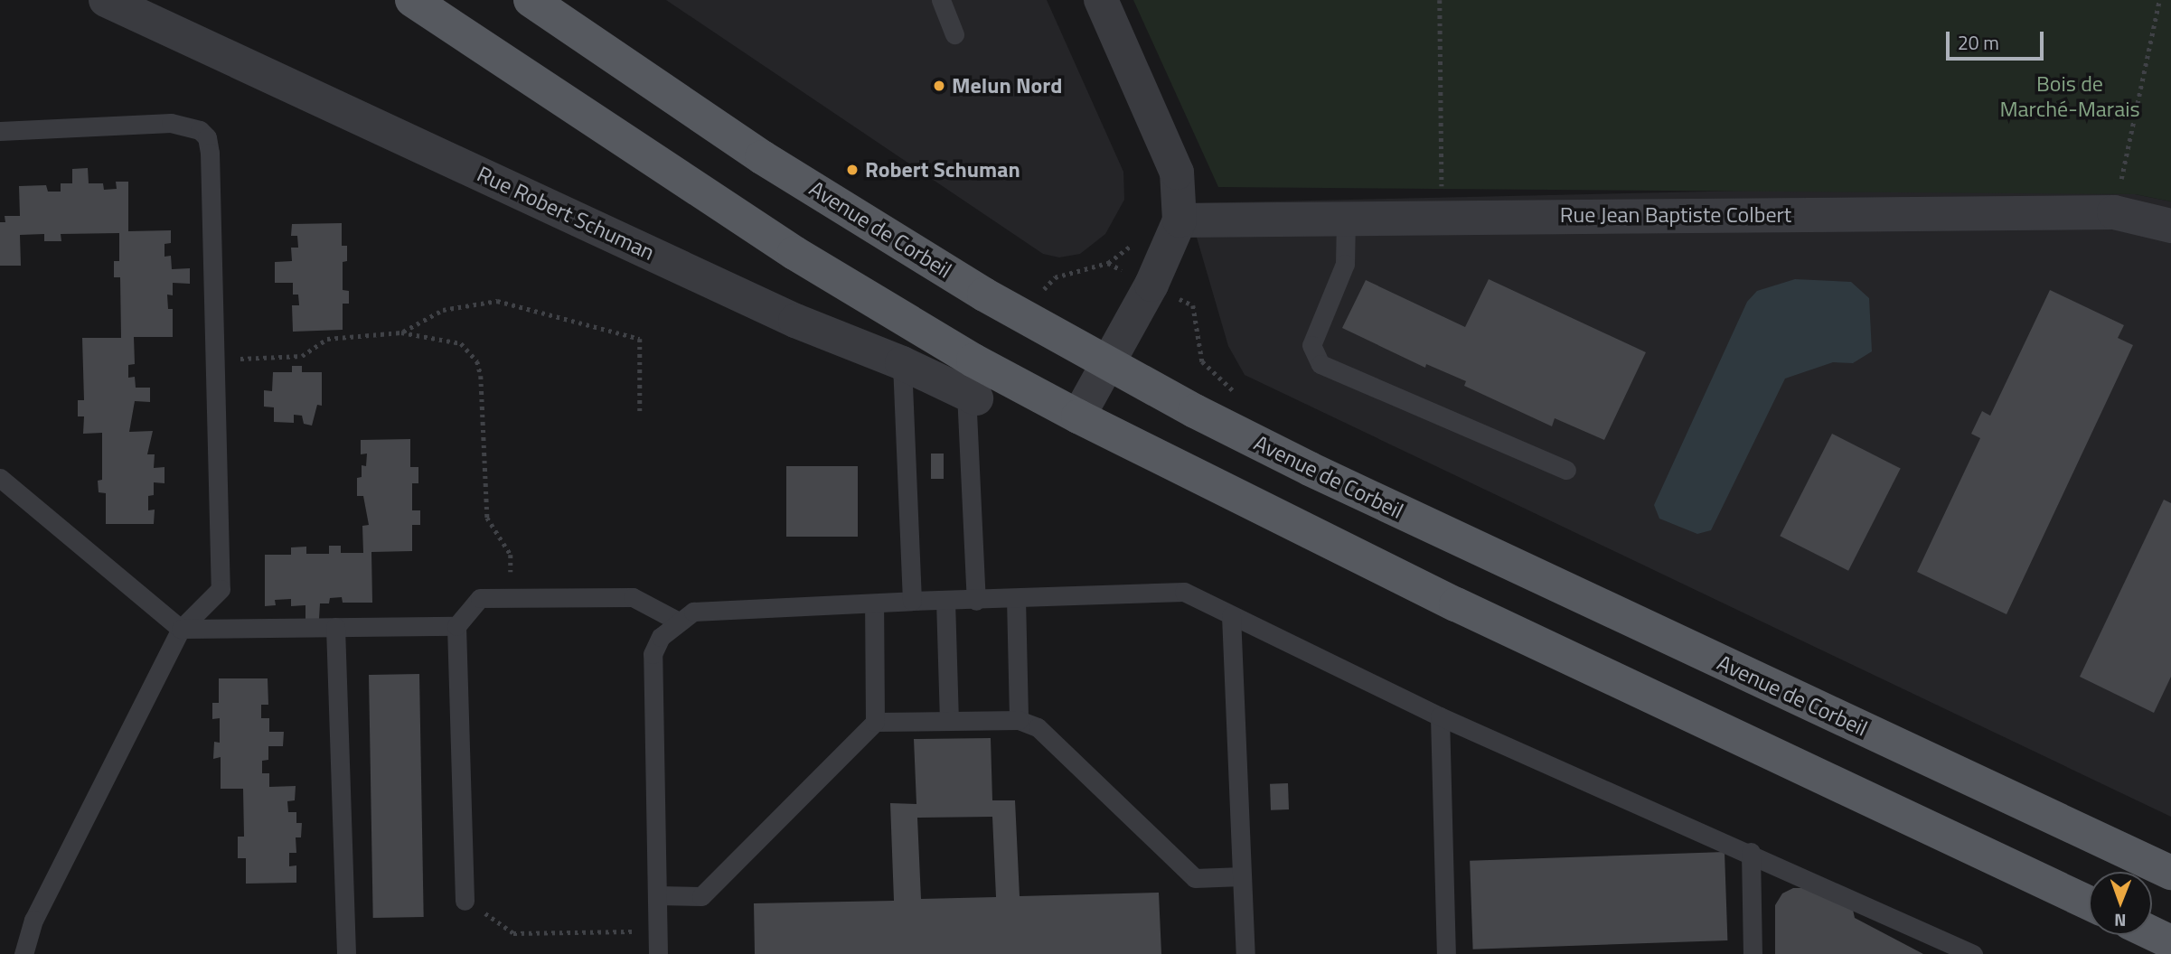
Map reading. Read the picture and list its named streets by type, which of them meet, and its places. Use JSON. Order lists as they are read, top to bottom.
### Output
{
  "streets": {
    "main road": ["Avenue de Corbeil"],
    "street": ["Rue Robert Schuman", "Rue Jean Baptiste Colbert"]
  },
  "parks": ["Bois de Marché-Marais"],
  "places": ["Melun Nord", "Robert Schuman"],
  "scale_bar": "20 m",
  "north": "bottom"
}
